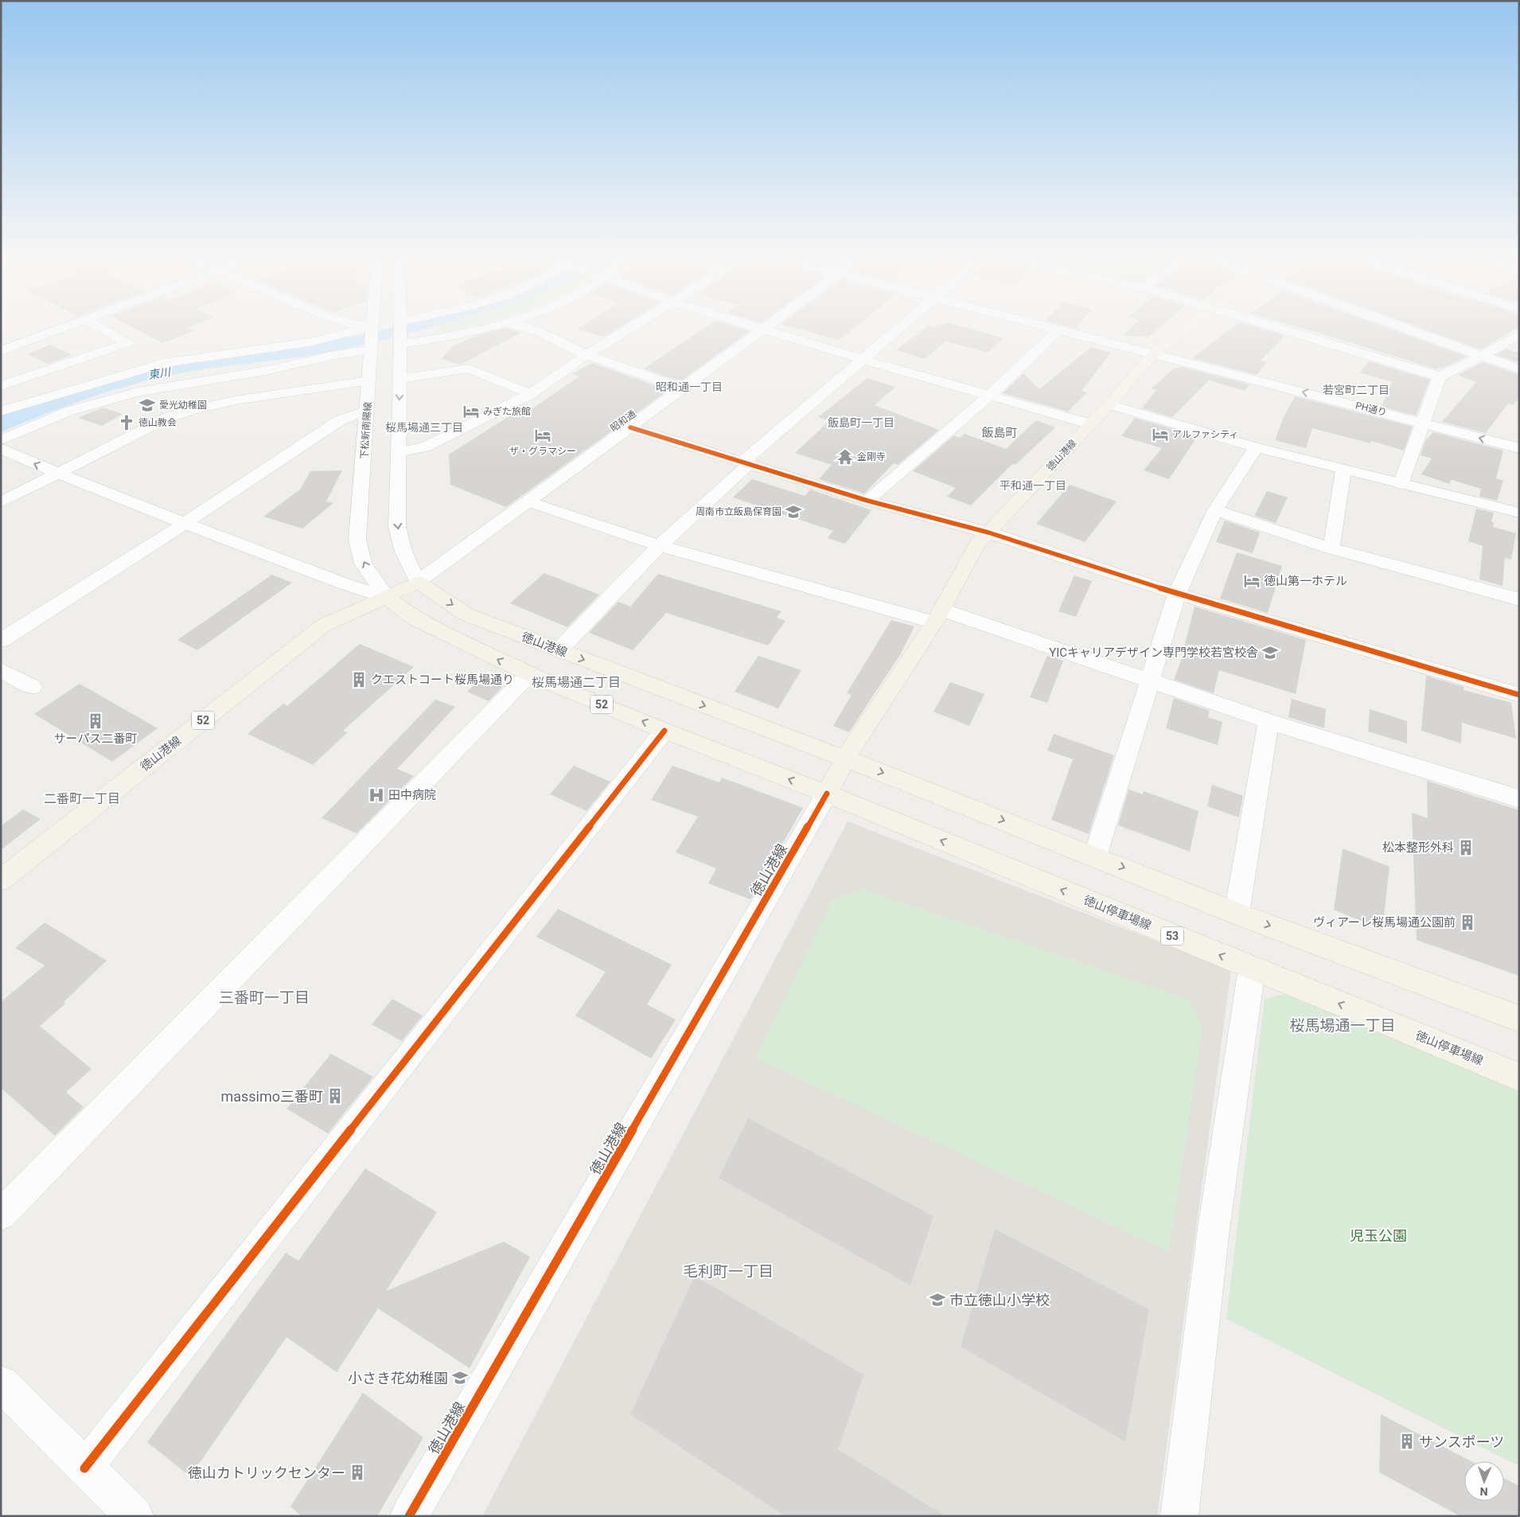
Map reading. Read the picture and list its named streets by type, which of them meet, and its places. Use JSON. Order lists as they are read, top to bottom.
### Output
{
  "streets": {
    "main road": [
      "徳山港線",
      "52",
      "徳山停車場線",
      "53"
    ],
    "street": ["PH通り", "昭和通", "下松新南陽線"]
  },
  "crossings": [
    ["PH通り", "徳山港線"],
    ["昭和通", "徳山港線"],
    ["下松新南陽線", "徳山港線"],
    ["下松新南陽線", "52"],
    ["徳山港線", "52"],
    ["徳山港線", "徳山停車場線"],
    ["52", "徳山停車場線"]
  ],
  "districts": [
    "昭和通一丁目",
    "若宮町二丁目",
    "飯島町一丁目",
    "桜馬場通三丁目",
    "飯島町",
    "平和通一丁目",
    "桜馬場通二丁目",
    "二番町一丁目",
    "三番町一丁目",
    "桜馬場通一丁目",
    "毛利町一丁目"
  ],
  "water": ["東川"],
  "parks": ["児玉公園"],
  "places": {
    "school or university": [
      "愛光幼稚園",
      "周南市立飯島保育園",
      "YICキャリアデザイン専門学校若宮校舎",
      "市立徳山小学校",
      "小さき花幼稚園"
    ],
    "hotel": [
      "みぎた旅館",
      "アルファシティ",
      "ザ・グラマシー",
      "徳山第一ホテル"
    ],
    "church": ["徳山教会"],
    "temple": ["金剛寺"],
    "building": [
      "クエストコート桜馬場通り",
      "サーパス二番町",
      "松本整形外科",
      "ヴィアーレ桜馬場通公園前",
      "massimo三番町",
      "サンスポーツ",
      "徳山カトリックセンター"
    ],
    "hospital": ["田中病院"]
  },
  "north": "bottom"
}
